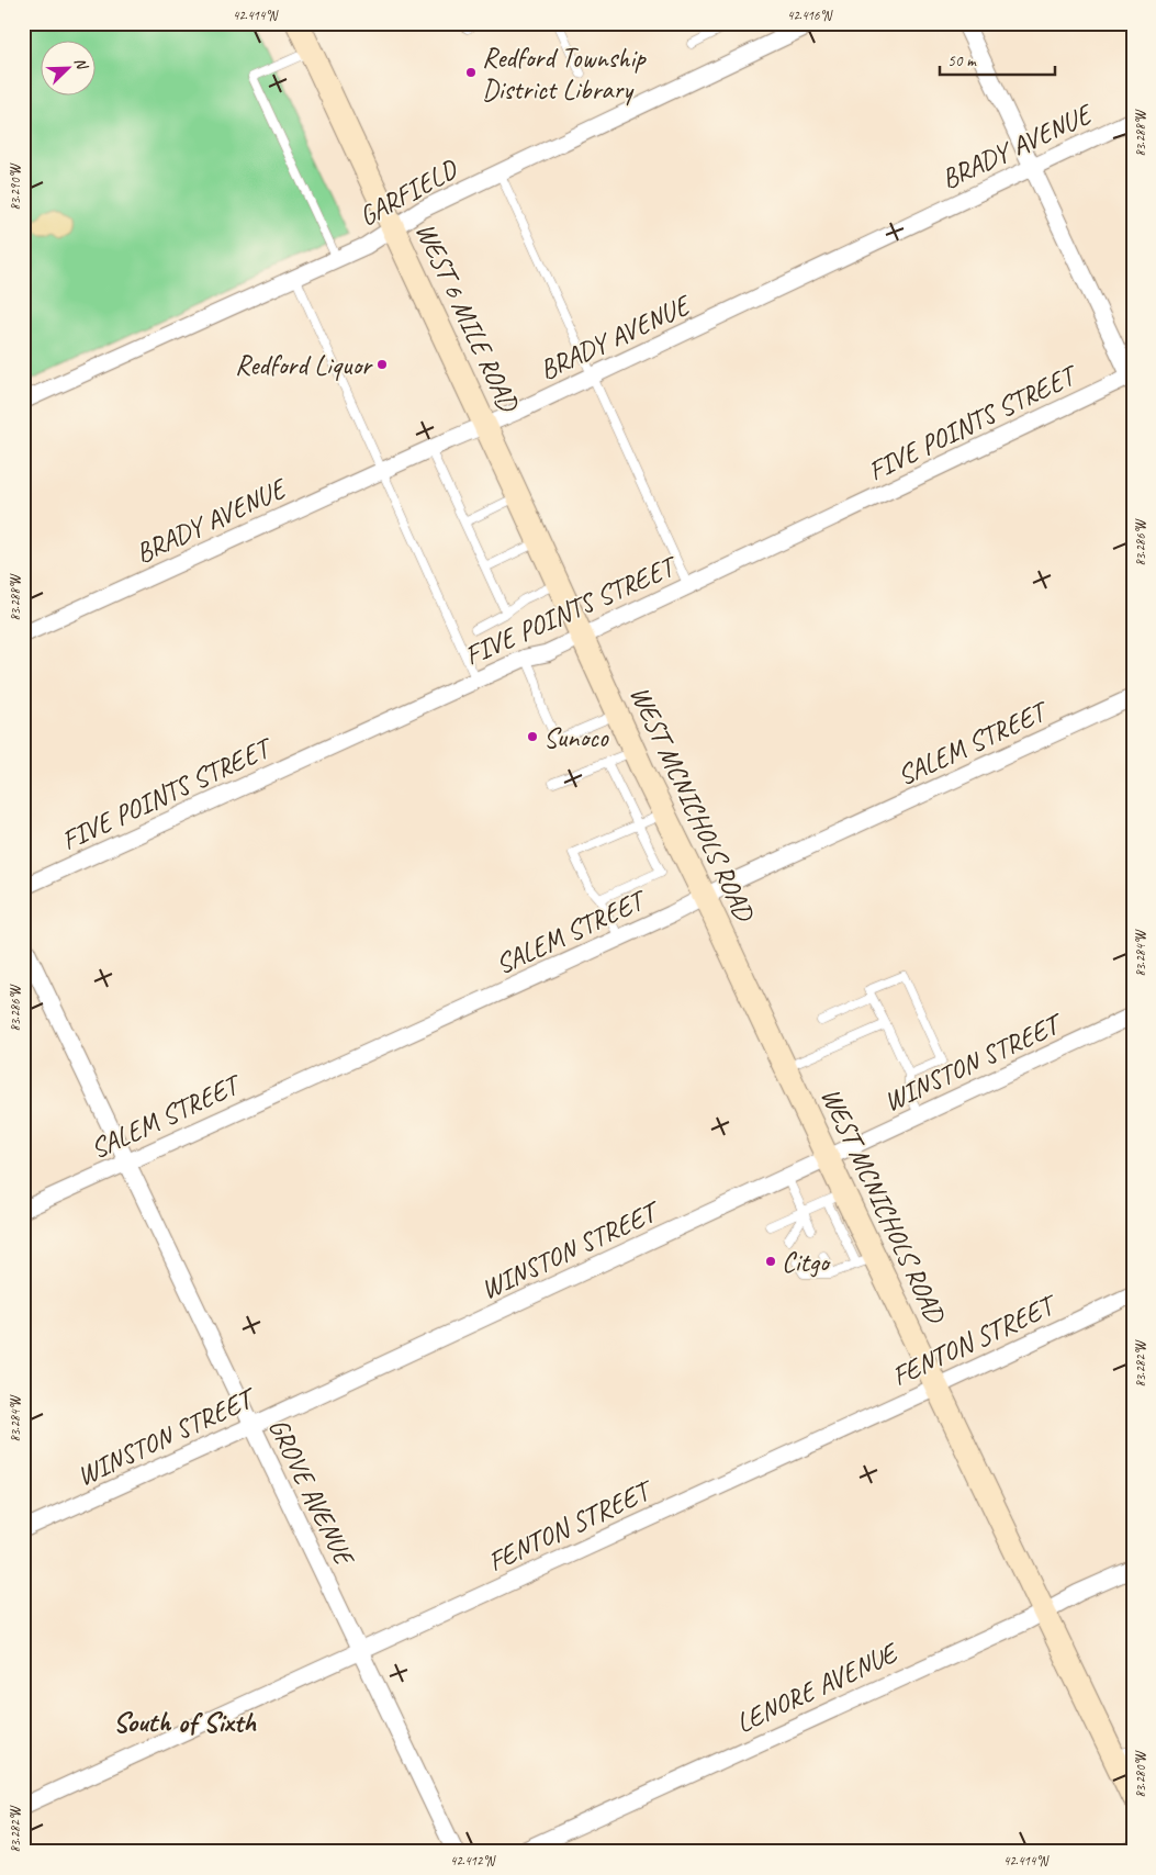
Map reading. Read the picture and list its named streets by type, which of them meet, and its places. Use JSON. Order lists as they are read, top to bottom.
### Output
{
  "streets": {
    "main road": ["WEST 6 MILE ROAD", "WEST MCNICHOLS ROAD"],
    "street": [
      "BRADY AVENUE",
      "GARFIELD",
      "FIVE POINTS STREET",
      "SALEM STREET",
      "WINSTON STREET",
      "FENTON STREET",
      "GROVE AVENUE",
      "LENORE AVENUE"
    ]
  },
  "crossings": [
    ["BRADY AVENUE", "WEST 6 MILE ROAD"],
    ["GARFIELD", "WEST 6 MILE ROAD"],
    ["WEST 6 MILE ROAD", "FIVE POINTS STREET"],
    ["WEST 6 MILE ROAD", "WEST MCNICHOLS ROAD"],
    ["FIVE POINTS STREET", "WEST MCNICHOLS ROAD"],
    ["SALEM STREET", "WEST MCNICHOLS ROAD"],
    ["SALEM STREET", "GROVE AVENUE"],
    ["WEST MCNICHOLS ROAD", "WINSTON STREET"],
    ["WEST MCNICHOLS ROAD", "FENTON STREET"],
    ["WEST MCNICHOLS ROAD", "LENORE AVENUE"],
    ["WINSTON STREET", "GROVE AVENUE"],
    ["FENTON STREET", "GROVE AVENUE"]
  ],
  "districts": ["South of Sixth"],
  "places": [
    "Redford Township District Library",
    "Redford Liquor",
    "Sunoco",
    "Citgo"
  ],
  "scale_bar": "50 m",
  "north": "top right",
  "coordinates": [
    "42.414°N",
    "42.416°N",
    "83.288°W",
    "83.290°W",
    "83.286°W",
    "83.284°W",
    "83.282°W",
    "83.280°W",
    "42.412°N"
  ]
}
